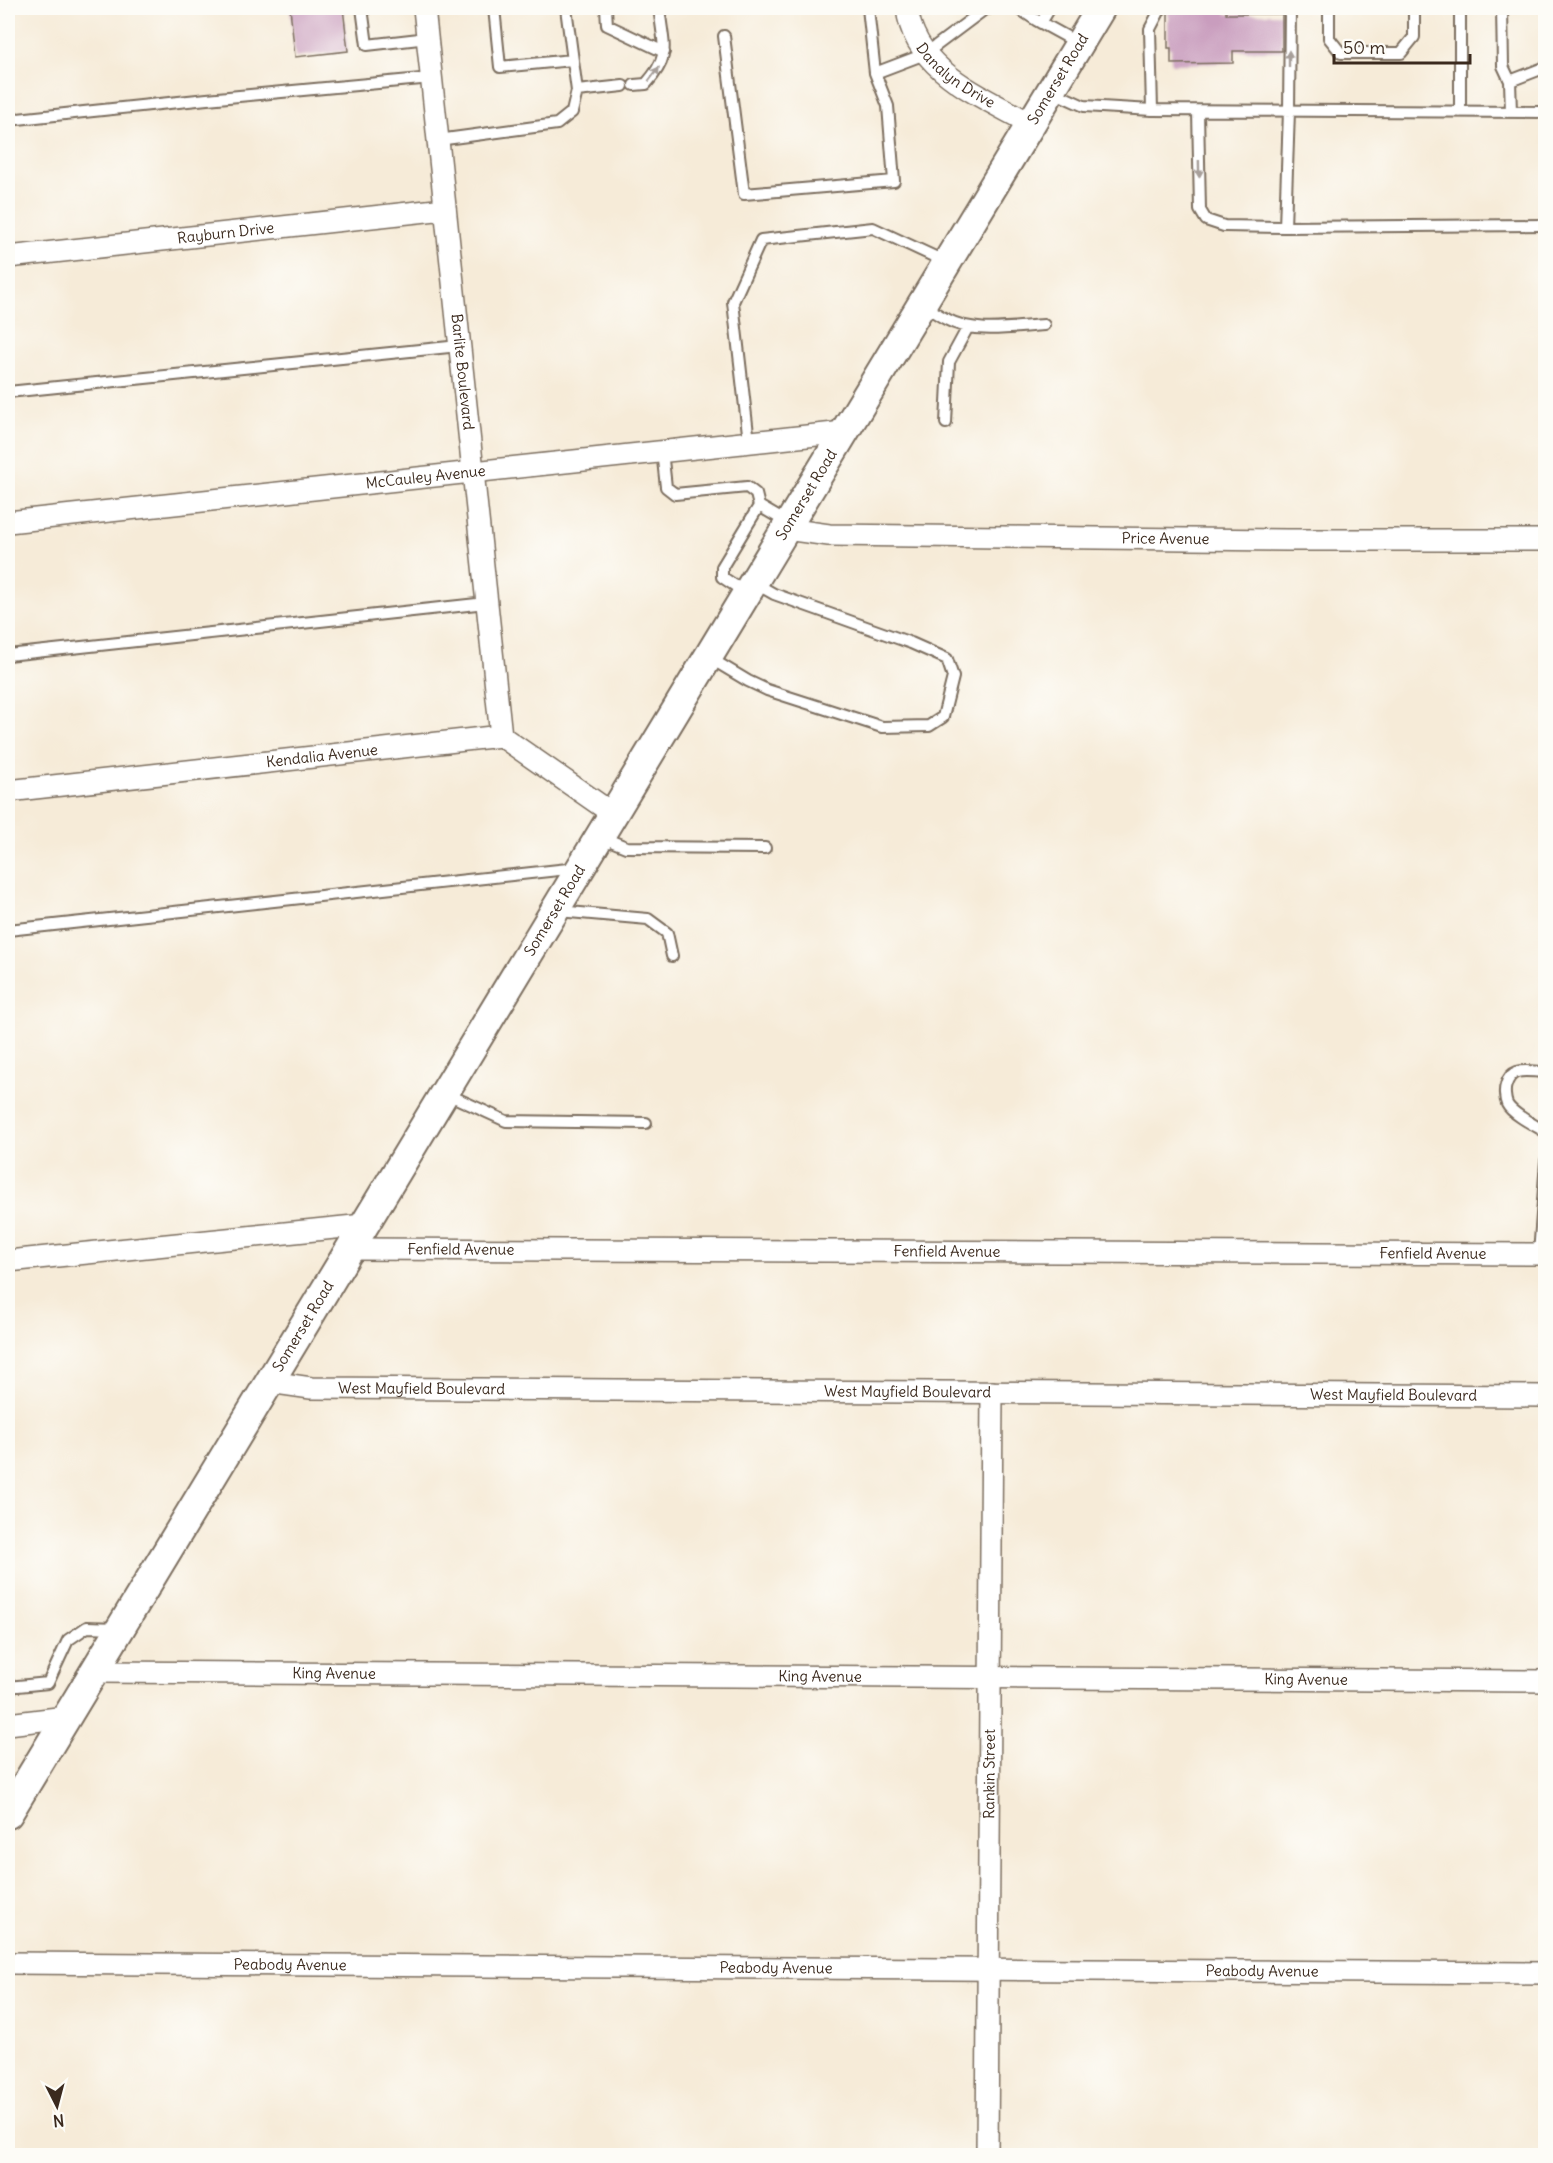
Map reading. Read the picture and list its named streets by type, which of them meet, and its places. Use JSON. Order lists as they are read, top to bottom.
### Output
{
  "streets": {
    "main road": ["Somerset Road"],
    "street": [
      "Danalyn Drive",
      "Rayburn Drive",
      "Barlite Boulevard",
      "McCauley Avenue",
      "Price Avenue",
      "Kendalia Avenue",
      "Fenfield Avenue",
      "West Mayfield Boulevard",
      "King Avenue",
      "Rankin Street",
      "Peabody Avenue"
    ]
  },
  "crossings": [
    ["Danalyn Drive", "Somerset Road"],
    ["Somerset Road", "McCauley Avenue"],
    ["Somerset Road", "Price Avenue"],
    ["Somerset Road", "Fenfield Avenue"],
    ["Somerset Road", "West Mayfield Boulevard"],
    ["Somerset Road", "King Avenue"],
    ["Rayburn Drive", "Barlite Boulevard"],
    ["Barlite Boulevard", "McCauley Avenue"],
    ["Barlite Boulevard", "Kendalia Avenue"],
    ["West Mayfield Boulevard", "Rankin Street"],
    ["King Avenue", "Rankin Street"],
    ["Rankin Street", "Peabody Avenue"]
  ],
  "scale_bar": "50 m",
  "north": "bottom"
}
